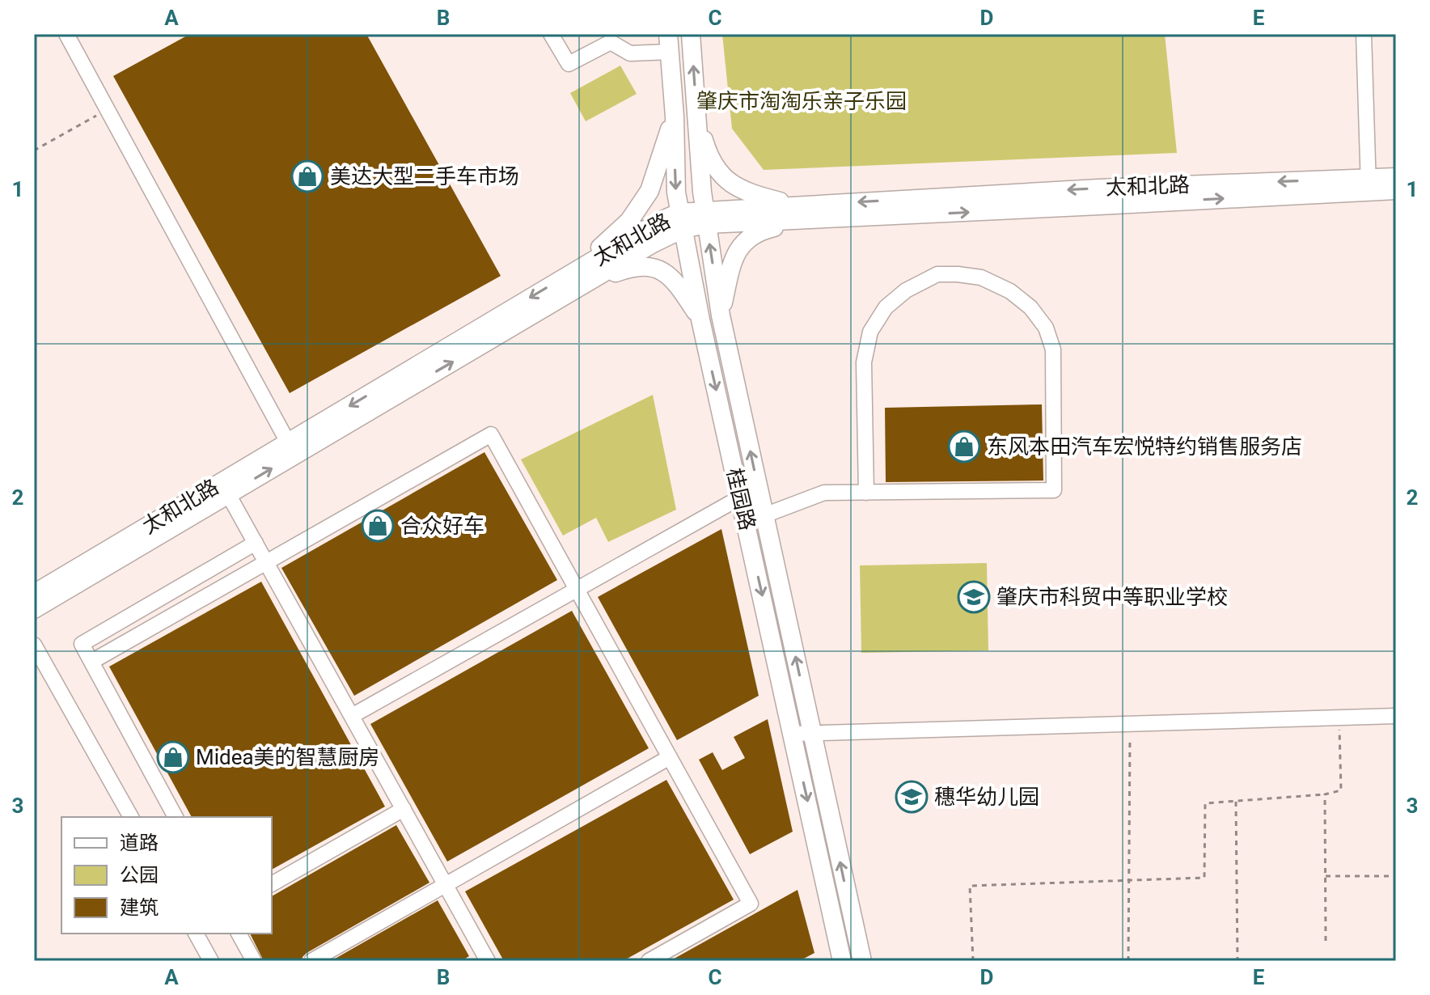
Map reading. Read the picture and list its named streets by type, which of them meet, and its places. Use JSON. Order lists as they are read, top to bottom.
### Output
{
  "streets": {
    "main road": ["太和北路", "桂园路"]
  },
  "crossings": [
    ["太和北路", "桂园路"]
  ],
  "parks": ["肇庆市淘淘乐亲子乐园"],
  "places": {
    "shop": [
      "美达大型二手车市场",
      "东风本田汽车宏悦特约销售服务店",
      "合众好车",
      "Midea美的智慧厨房"
    ],
    "school or university": ["肇庆市科贸中等职业学校", "穗华幼儿园"]
  },
  "legend": ["道路", "公园", "建筑"],
  "grid": {
    "columns": [
      "A",
      "B",
      "C",
      "D",
      "E"
    ],
    "rows": ["1", "2", "3"]
  }
}
